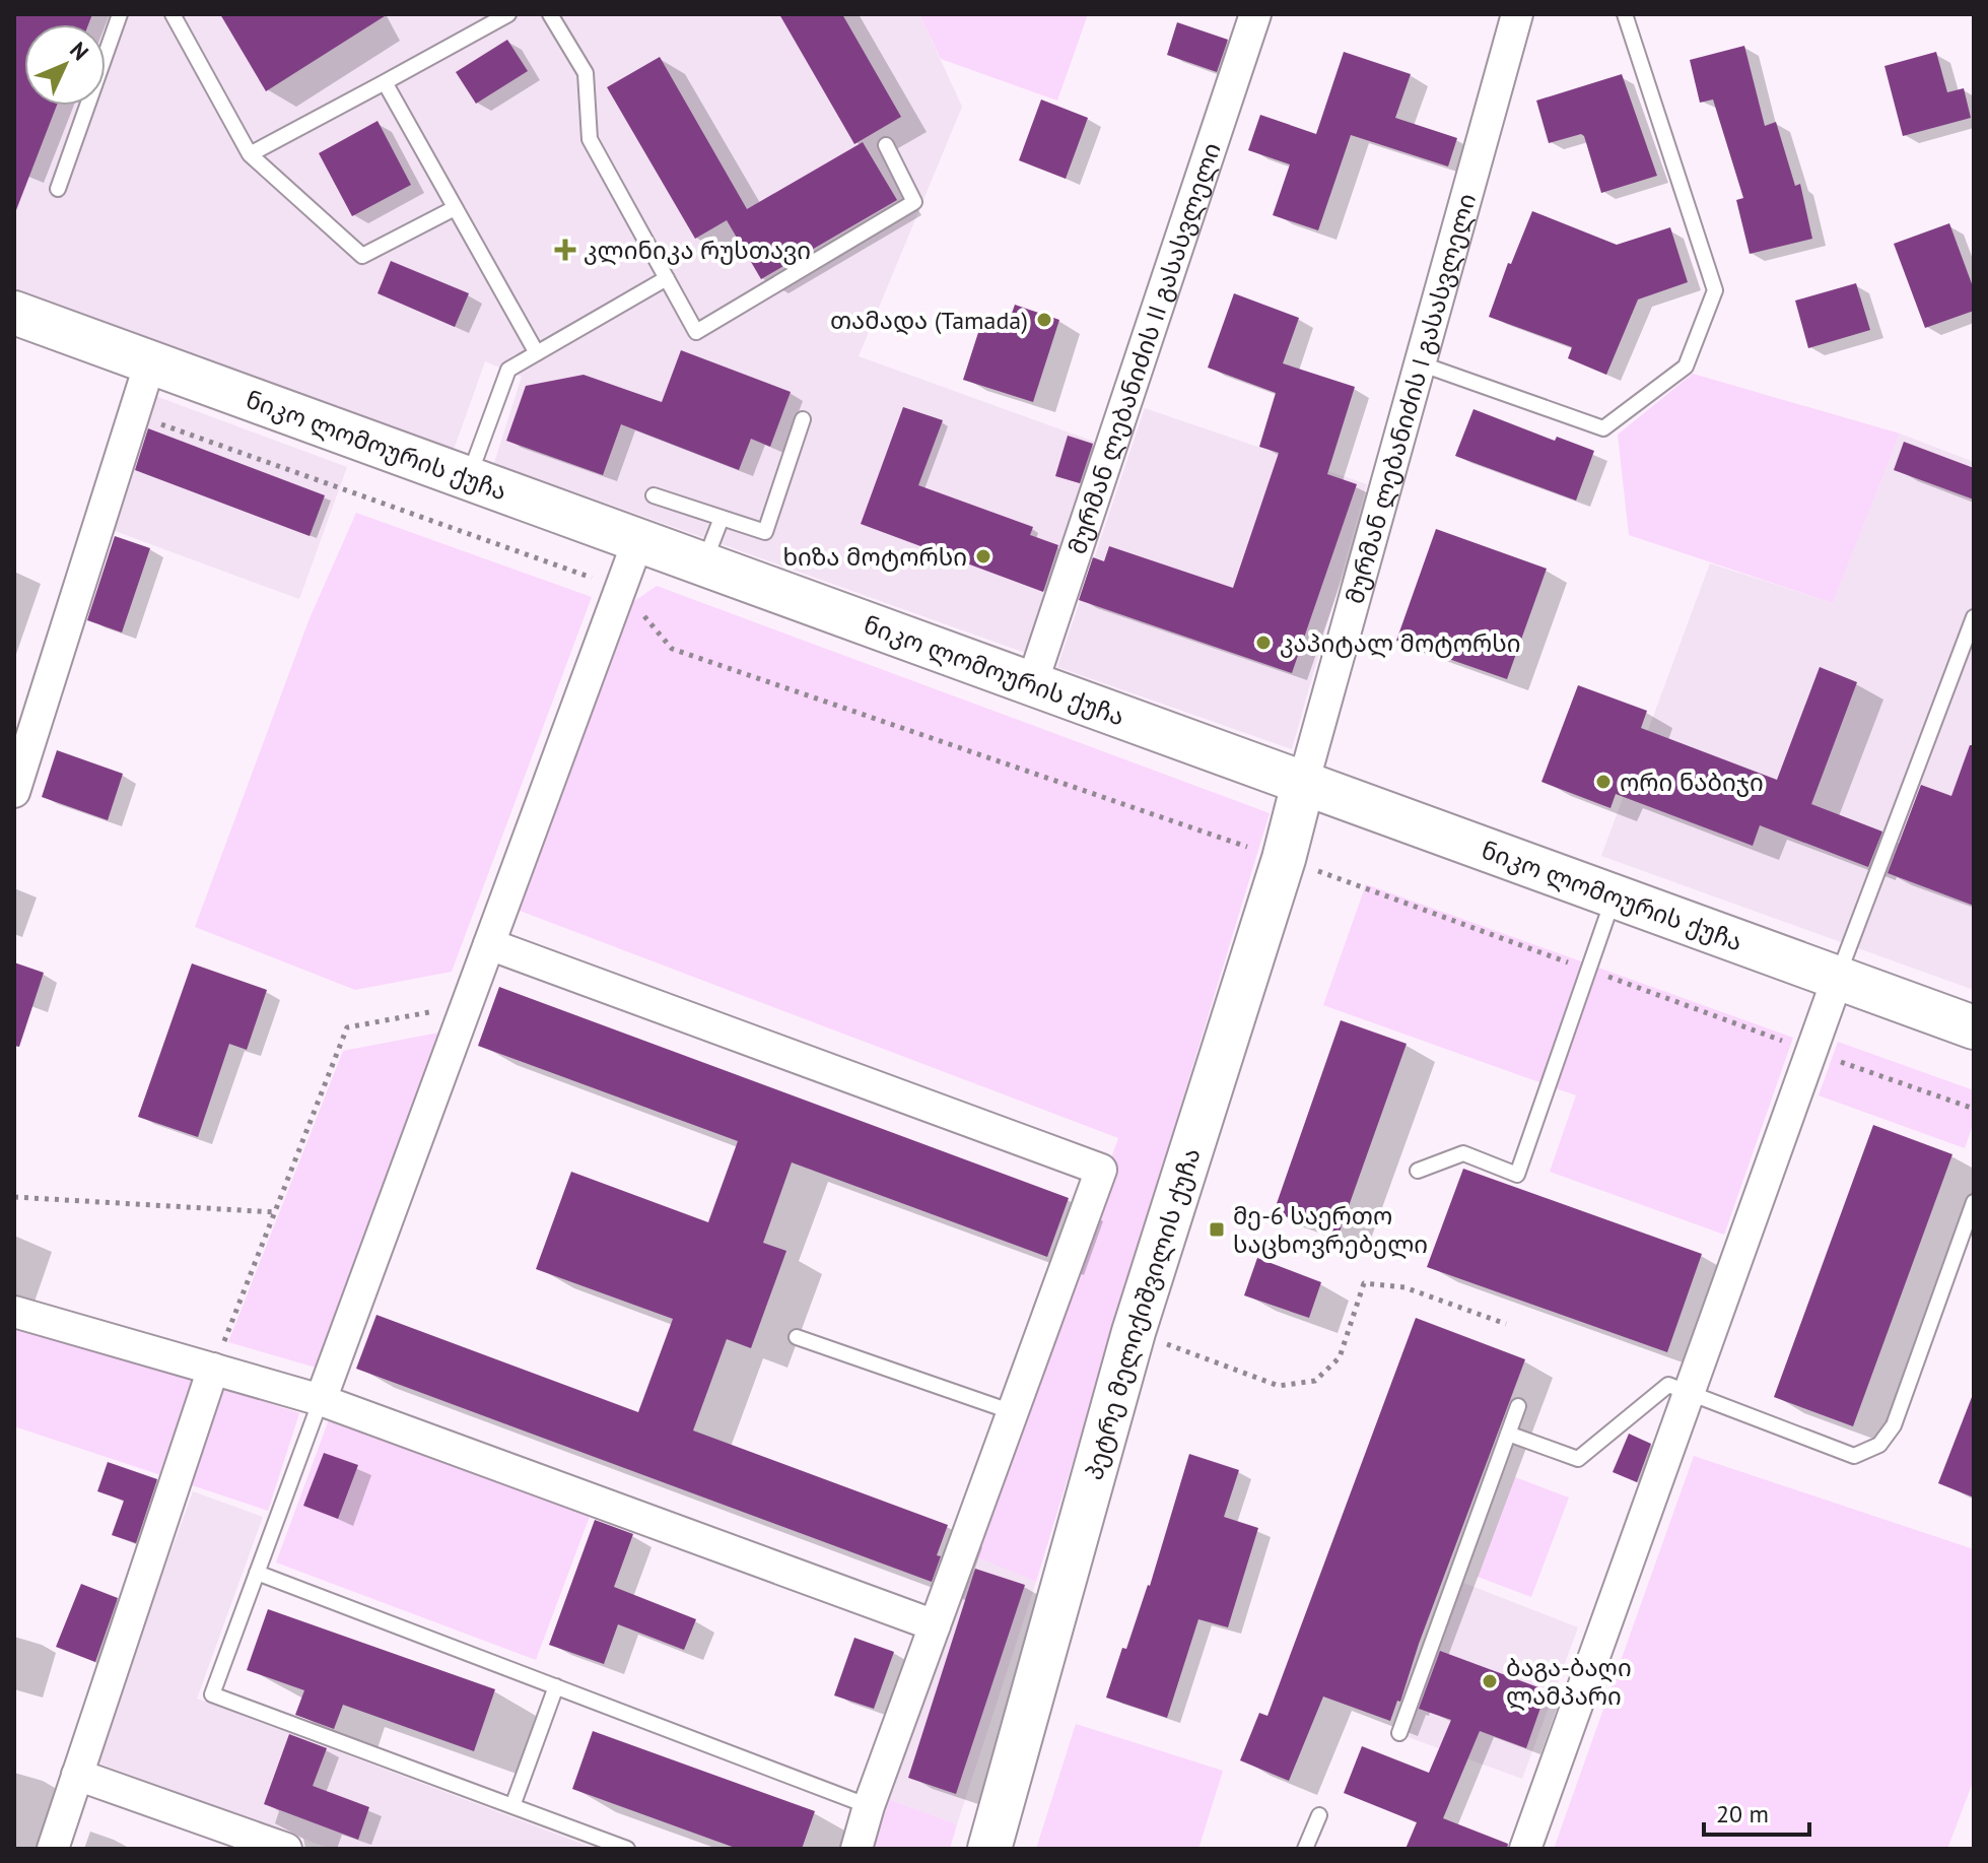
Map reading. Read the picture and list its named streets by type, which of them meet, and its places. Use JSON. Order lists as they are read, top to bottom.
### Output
{
  "streets": {
    "street": [
      "მურმან ლებანიძის II გასასვლელი",
      "მურმან ლებანიძის I გასასვლელი",
      "ნიკო ლომოურის ქუჩა",
      "პეტრე მელიქიშვილის ქუჩა"
    ]
  },
  "crossings": [
    ["მურმან ლებანიძის II გასასვლელი", "ნიკო ლომოურის ქუჩა"],
    ["მურმან ლებანიძის I გასასვლელი", "ნიკო ლომოურის ქუჩა"],
    ["მურმან ლებანიძის I გასასვლელი", "პეტრე მელიქიშვილის ქუჩა"],
    ["ნიკო ლომოურის ქუჩა", "პეტრე მელიქიშვილის ქუჩა"]
  ],
  "places": {
    "health": ["კლინიკა რუსთავი"],
    "other": [
      "თამადა (Tamada)",
      "ხიზა მოტორსი",
      "კაპიტალ მოტორსი",
      "ორი ნაბიჯი",
      "ბაგა-ბაღი ლამპარი"
    ],
    "transit": ["მე-6 საერთო საცხოვრებელი"]
  },
  "scale_bar": "20 m",
  "north": "top right"
}
